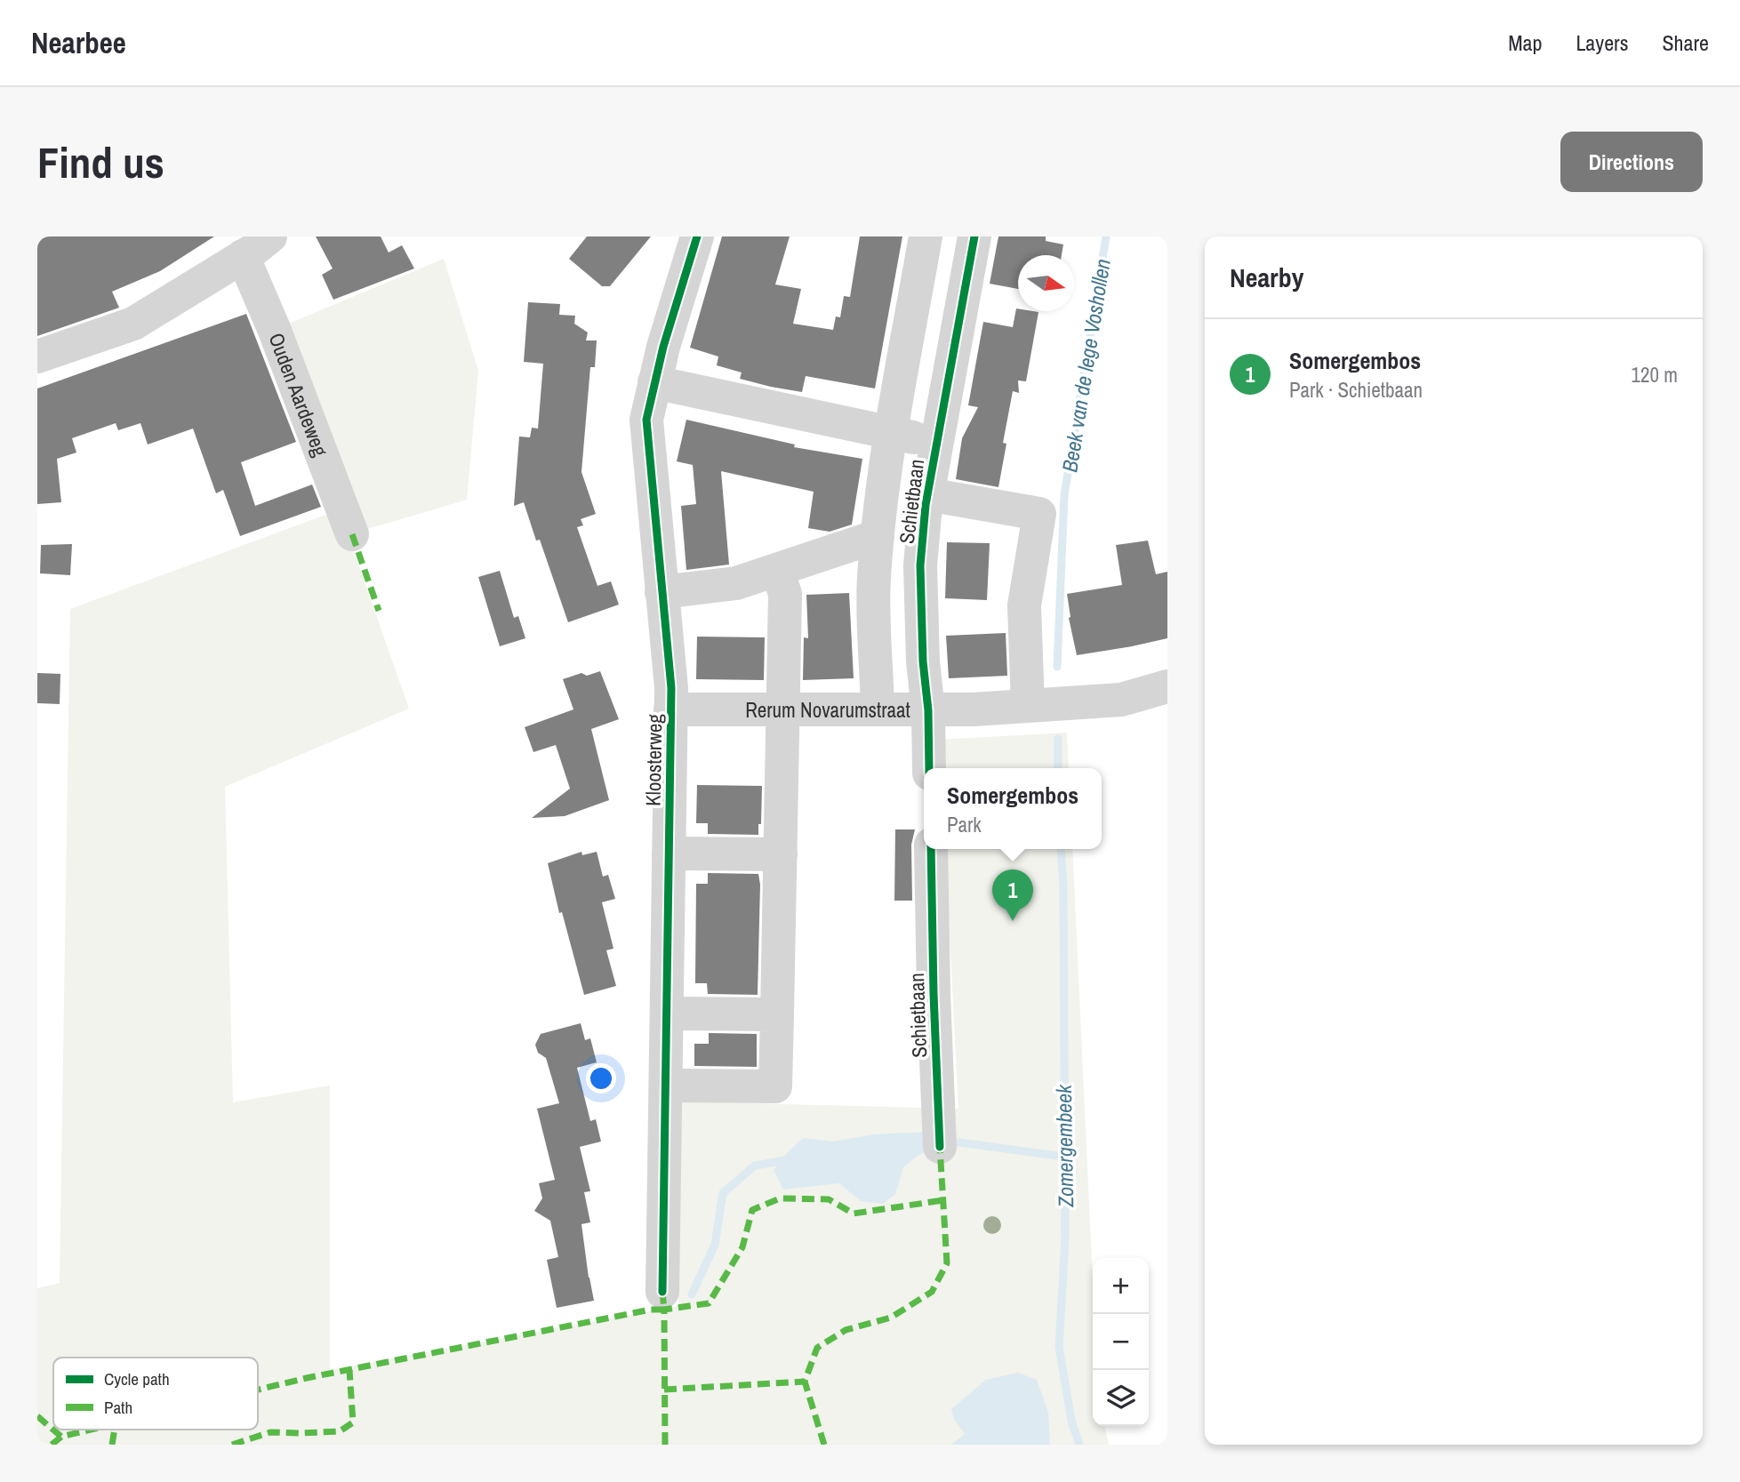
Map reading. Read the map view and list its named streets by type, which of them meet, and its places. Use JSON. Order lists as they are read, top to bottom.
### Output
{
  "streets": {
    "street": [
      "Ouden Aardeweg",
      "Schietbaan",
      "Rerum Novarumstraat",
      "Kloosterweg"
    ]
  },
  "crossings": [
    ["Schietbaan", "Rerum Novarumstraat"],
    ["Schietbaan", "Kloosterweg"],
    ["Rerum Novarumstraat", "Kloosterweg"]
  ],
  "water": ["Beek van de lege Voshollen", "Zomergembeek"],
  "legend": ["Cycle path", "Path"],
  "north": "right",
  "page": {
    "header": "Nearbee",
    "nav": ["Map", "Layers", "Share"],
    "buttons": "Directions",
    "title": "Find us",
    "heading": "Nearby",
    "list": [
      {
        "mark": "1",
        "name": "Somergembos",
        "note": "Park · Schietbaan",
        "value": "120 m"
      }
    ],
    "popup": ["Somergembos", "Park"],
    "pins": "1",
    "map_buttons": ["+", "−"]
  }
}
